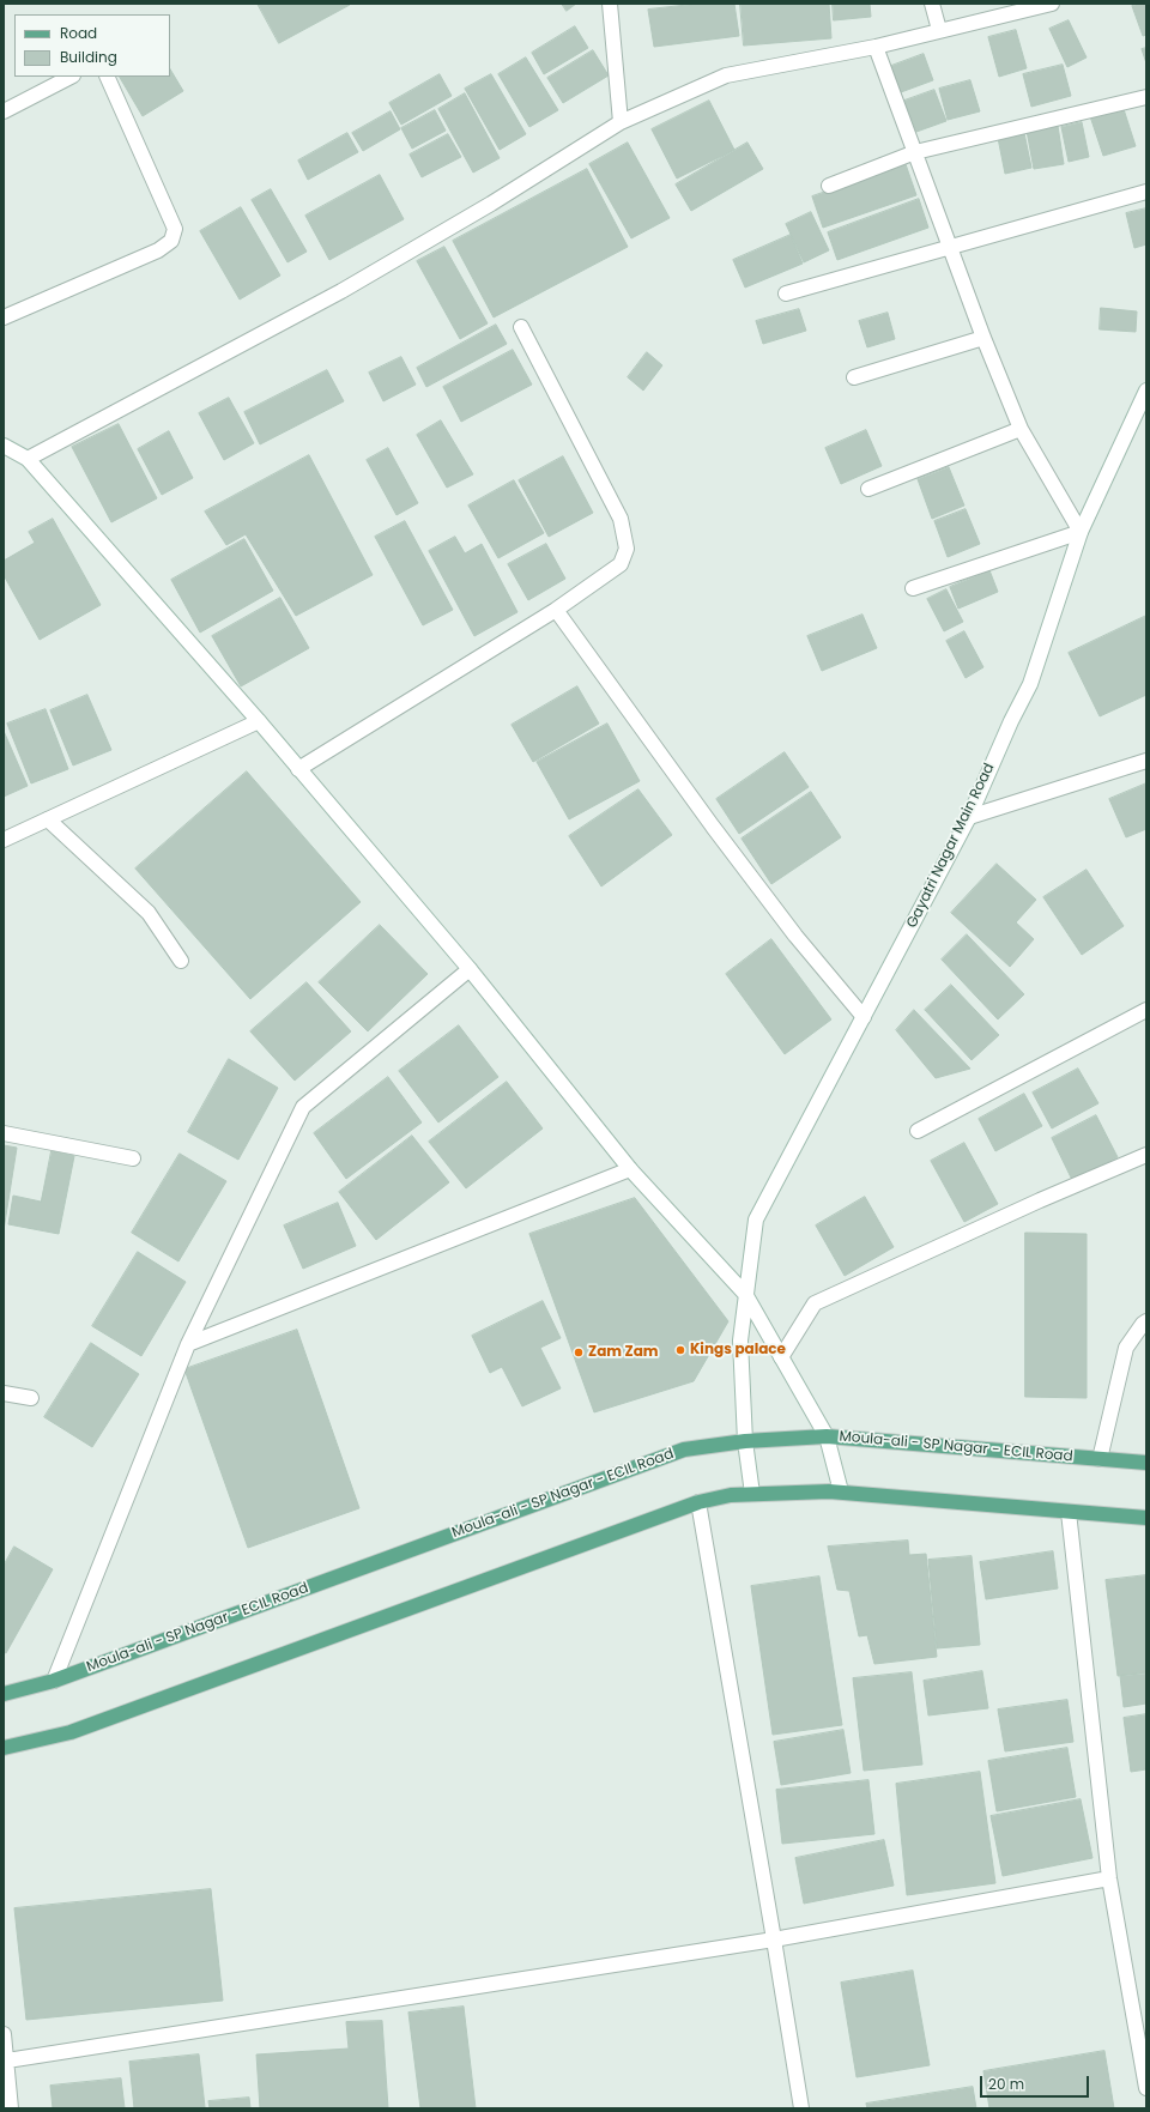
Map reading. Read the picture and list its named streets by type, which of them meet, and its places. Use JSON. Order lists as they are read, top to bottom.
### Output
{
  "streets": {
    "main road": ["Moula-ali - SP Nagar - ECIL Road"],
    "street": ["Gayatri Nagar Main Road"]
  },
  "crossings": [
    ["Gayatri Nagar Main Road", "Moula-ali - SP Nagar - ECIL Road"]
  ],
  "places": ["Kings palace", "Zam Zam"],
  "legend": ["Road", "Building"],
  "scale_bar": "20 m"
}
